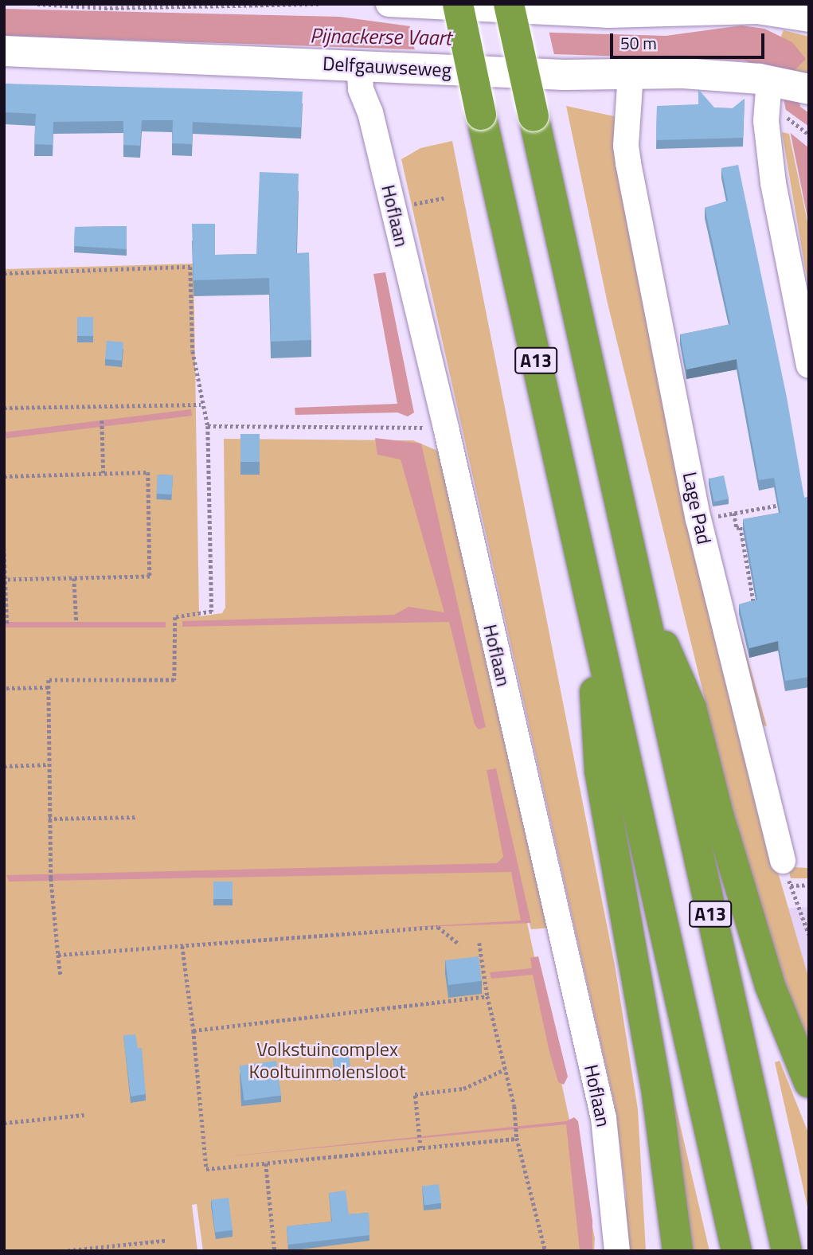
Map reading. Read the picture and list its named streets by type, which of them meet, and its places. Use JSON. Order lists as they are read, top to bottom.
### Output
{
  "streets": {
    "highway": ["A13"],
    "street": ["Delfgauwseweg", "Hoflaan", "Lage Pad"]
  },
  "crossings": [
    ["Delfgauwseweg", "Hoflaan"],
    ["Delfgauwseweg", "Lage Pad"]
  ],
  "water": ["Pijnackerse Vaart"],
  "parks": ["Volkstuincomplex Kooltuinmolensloot"],
  "scale_bar": "50 m"
}
